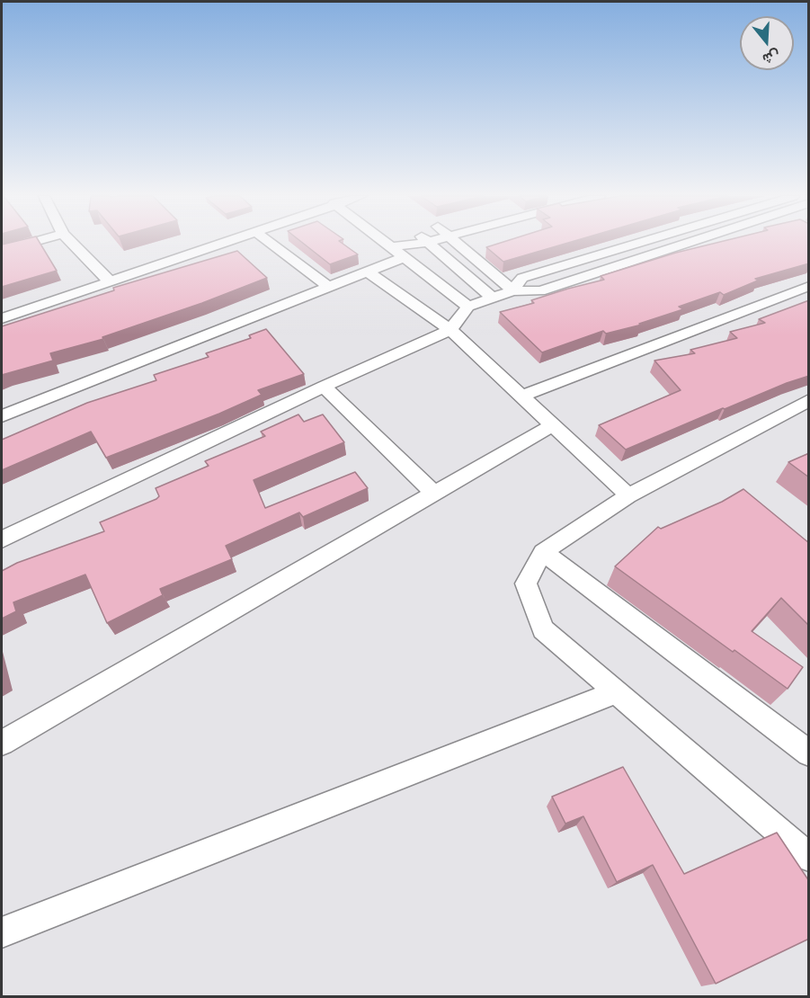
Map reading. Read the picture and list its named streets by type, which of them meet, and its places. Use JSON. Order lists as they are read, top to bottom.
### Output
{
  "north": "bottom"
}
